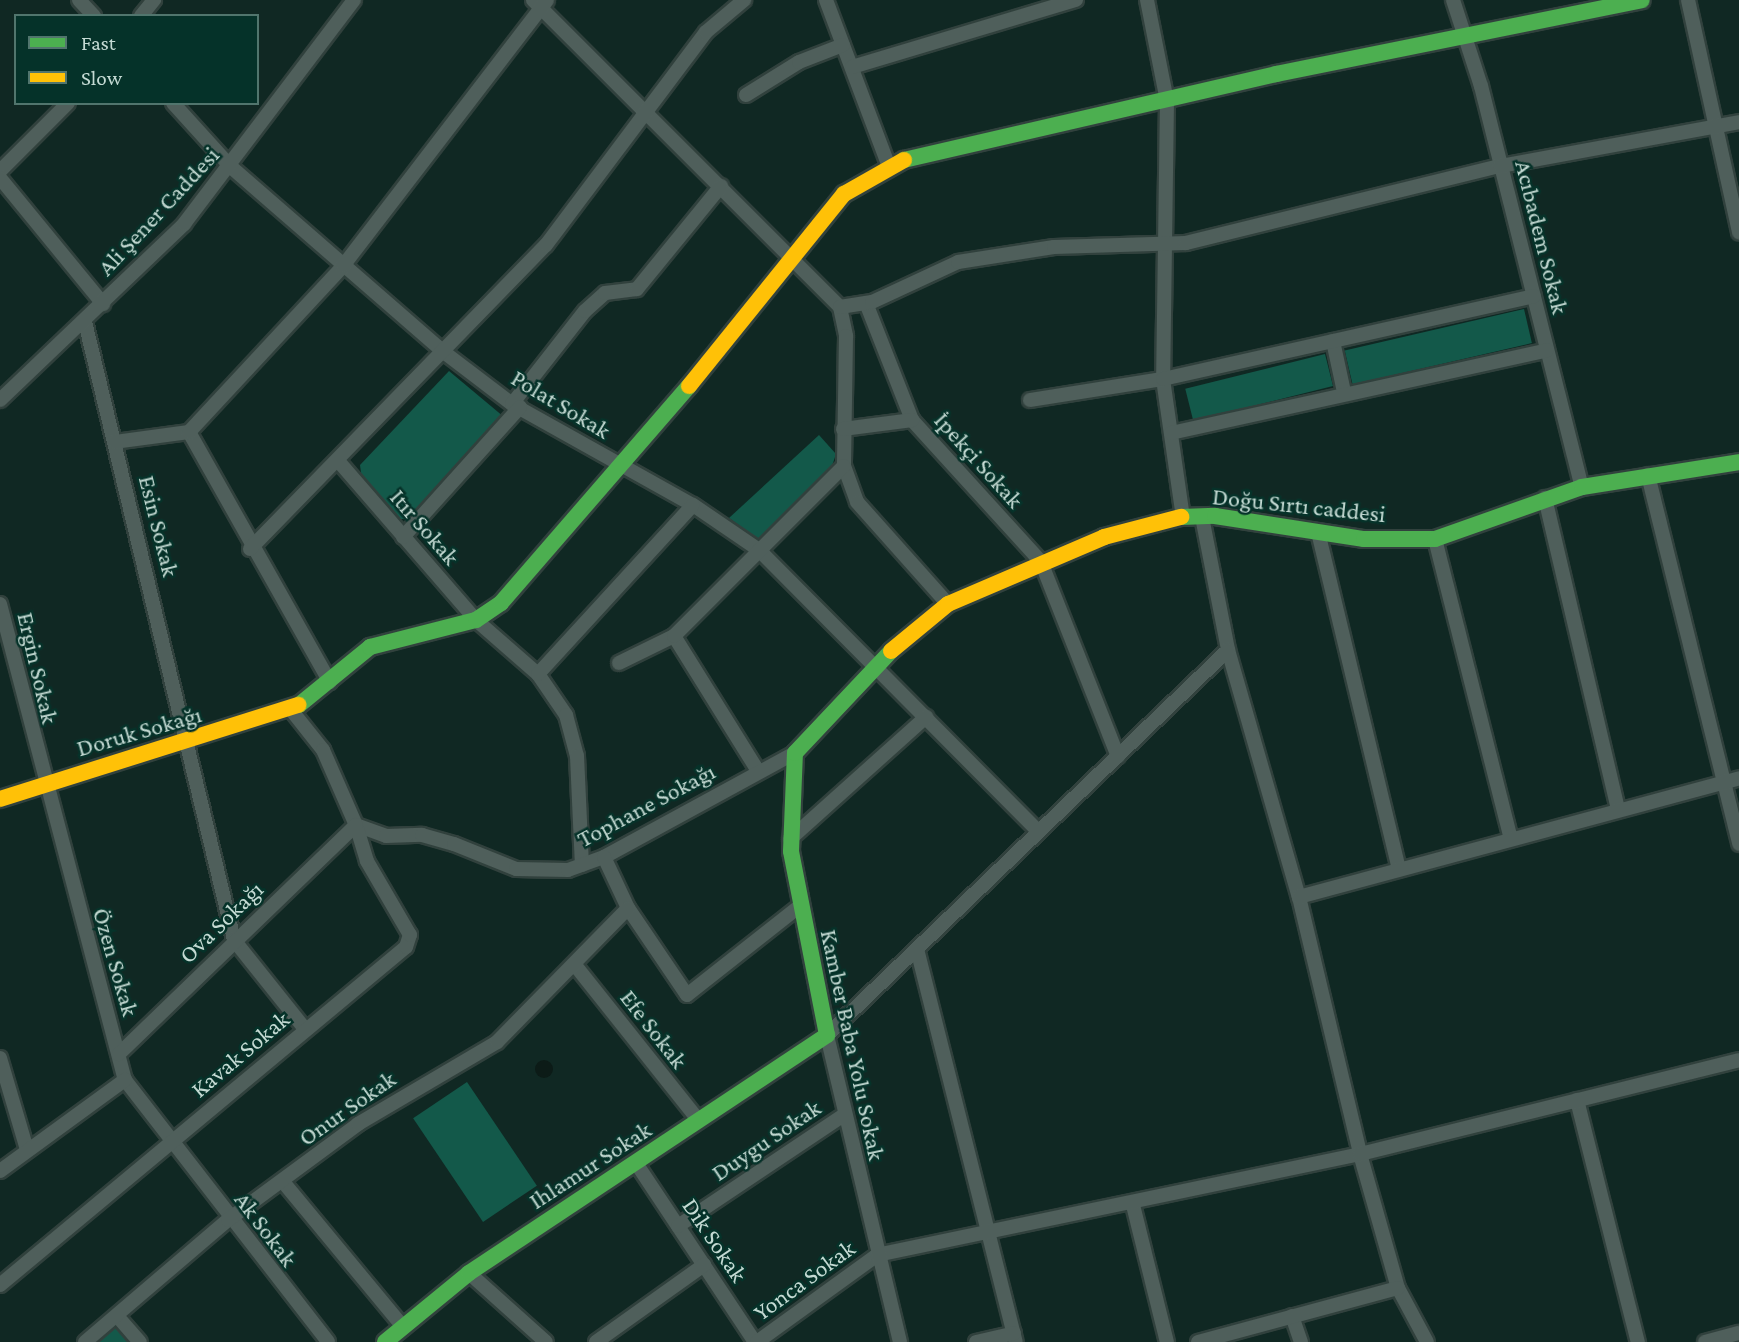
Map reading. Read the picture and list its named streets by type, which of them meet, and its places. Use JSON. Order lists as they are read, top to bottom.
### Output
{
  "streets": {
    "street": [
      "Ali Şener Caddesi",
      "Acıbadem Sokak",
      "Polat Sokak",
      "İpekçi Sokak",
      "Doğu Sırtı caddesi",
      "Esin Sokak",
      "Itır Sokak",
      "Ergin Sokak",
      "Doruk Sokağı",
      "Tophane Sokağı",
      "Ova Sokağı",
      "Özen Sokak",
      "Efe Sokak",
      "Kamber Baba Yolu Sokak",
      "Kavak Sokak",
      "Onur Sokak",
      "Duygu Sokak",
      "Ihlamur Sokak",
      "Ak Sokak",
      "Dik Sokak",
      "Yonca Sokak"
    ]
  },
  "crossings": [
    ["Ali Şener Caddesi", "Polat Sokak"],
    ["Ali Şener Caddesi", "Esin Sokak"],
    ["Acıbadem Sokak", "Doğu Sırtı caddesi"],
    ["Polat Sokak", "Doğu Sırtı caddesi"],
    ["İpekçi Sokak", "Doğu Sırtı caddesi"],
    ["Doğu Sırtı caddesi", "Tophane Sokağı"],
    ["Doğu Sırtı caddesi", "Kamber Baba Yolu Sokak"],
    ["Esin Sokak", "Doruk Sokağı"],
    ["Esin Sokak", "Ova Sokağı"],
    ["Itır Sokak", "Tophane Sokağı"],
    ["Ergin Sokak", "Doruk Sokağı"],
    ["Ergin Sokak", "Özen Sokak"],
    ["Doruk Sokağı", "Özen Sokak"],
    ["Tophane Sokağı", "Ova Sokağı"],
    ["Tophane Sokağı", "Kamber Baba Yolu Sokak"],
    ["Tophane Sokağı", "Kavak Sokak"],
    ["Ova Sokağı", "Özen Sokak"],
    ["Ova Sokağı", "Kavak Sokak"],
    ["Özen Sokak", "Kavak Sokak"],
    ["Özen Sokak", "Ak Sokak"],
    ["Efe Sokak", "Onur Sokak"],
    ["Efe Sokak", "Ihlamur Sokak"],
    ["Kamber Baba Yolu Sokak", "Duygu Sokak"],
    ["Kamber Baba Yolu Sokak", "Ihlamur Sokak"],
    ["Kamber Baba Yolu Sokak", "Yonca Sokak"],
    ["Kavak Sokak", "Ak Sokak"],
    ["Onur Sokak", "Ak Sokak"],
    ["Duygu Sokak", "Dik Sokak"],
    ["Ihlamur Sokak", "Dik Sokak"],
    ["Dik Sokak", "Yonca Sokak"]
  ],
  "legend": ["Fast", "Slow"]
}
